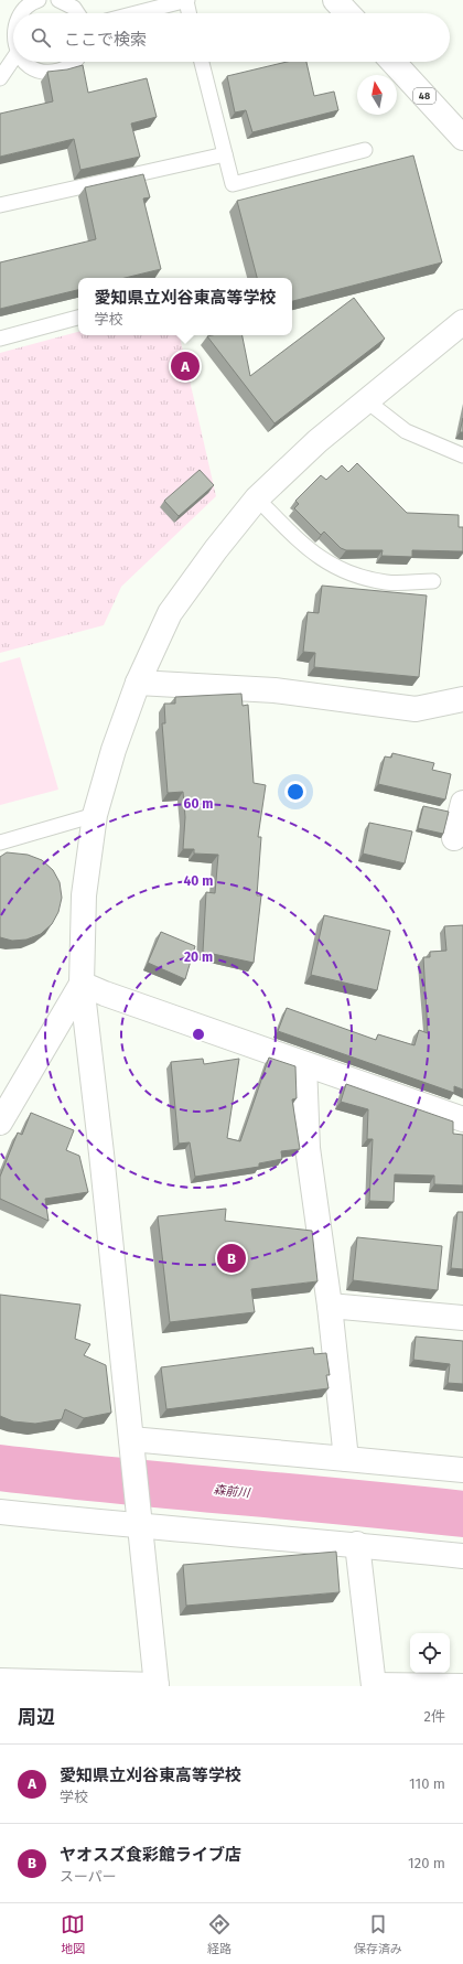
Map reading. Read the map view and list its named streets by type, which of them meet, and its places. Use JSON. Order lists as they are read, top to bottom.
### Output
{
  "streets": {
    "street": ["48"]
  },
  "water": ["森前川"],
  "north": "top",
  "page": {
    "search": "ここで検索",
    "popup": ["愛知県立刈谷東高等学校", "学校"],
    "pins": ["A", "B"],
    "heading": ["周辺", "2件"],
    "list": [
      {
        "mark": "A",
        "name": "愛知県立刈谷東高等学校",
        "note": "学校",
        "value": "110 m"
      },
      {
        "mark": "B",
        "name": "ヤオスズ食彩館ライブ店",
        "note": "スーパー",
        "value": "120 m"
      }
    ],
    "nav": ["地図", "経路", "保存済み"]
  },
  "rings": ["60 m", "40 m", "20 m"]
}
